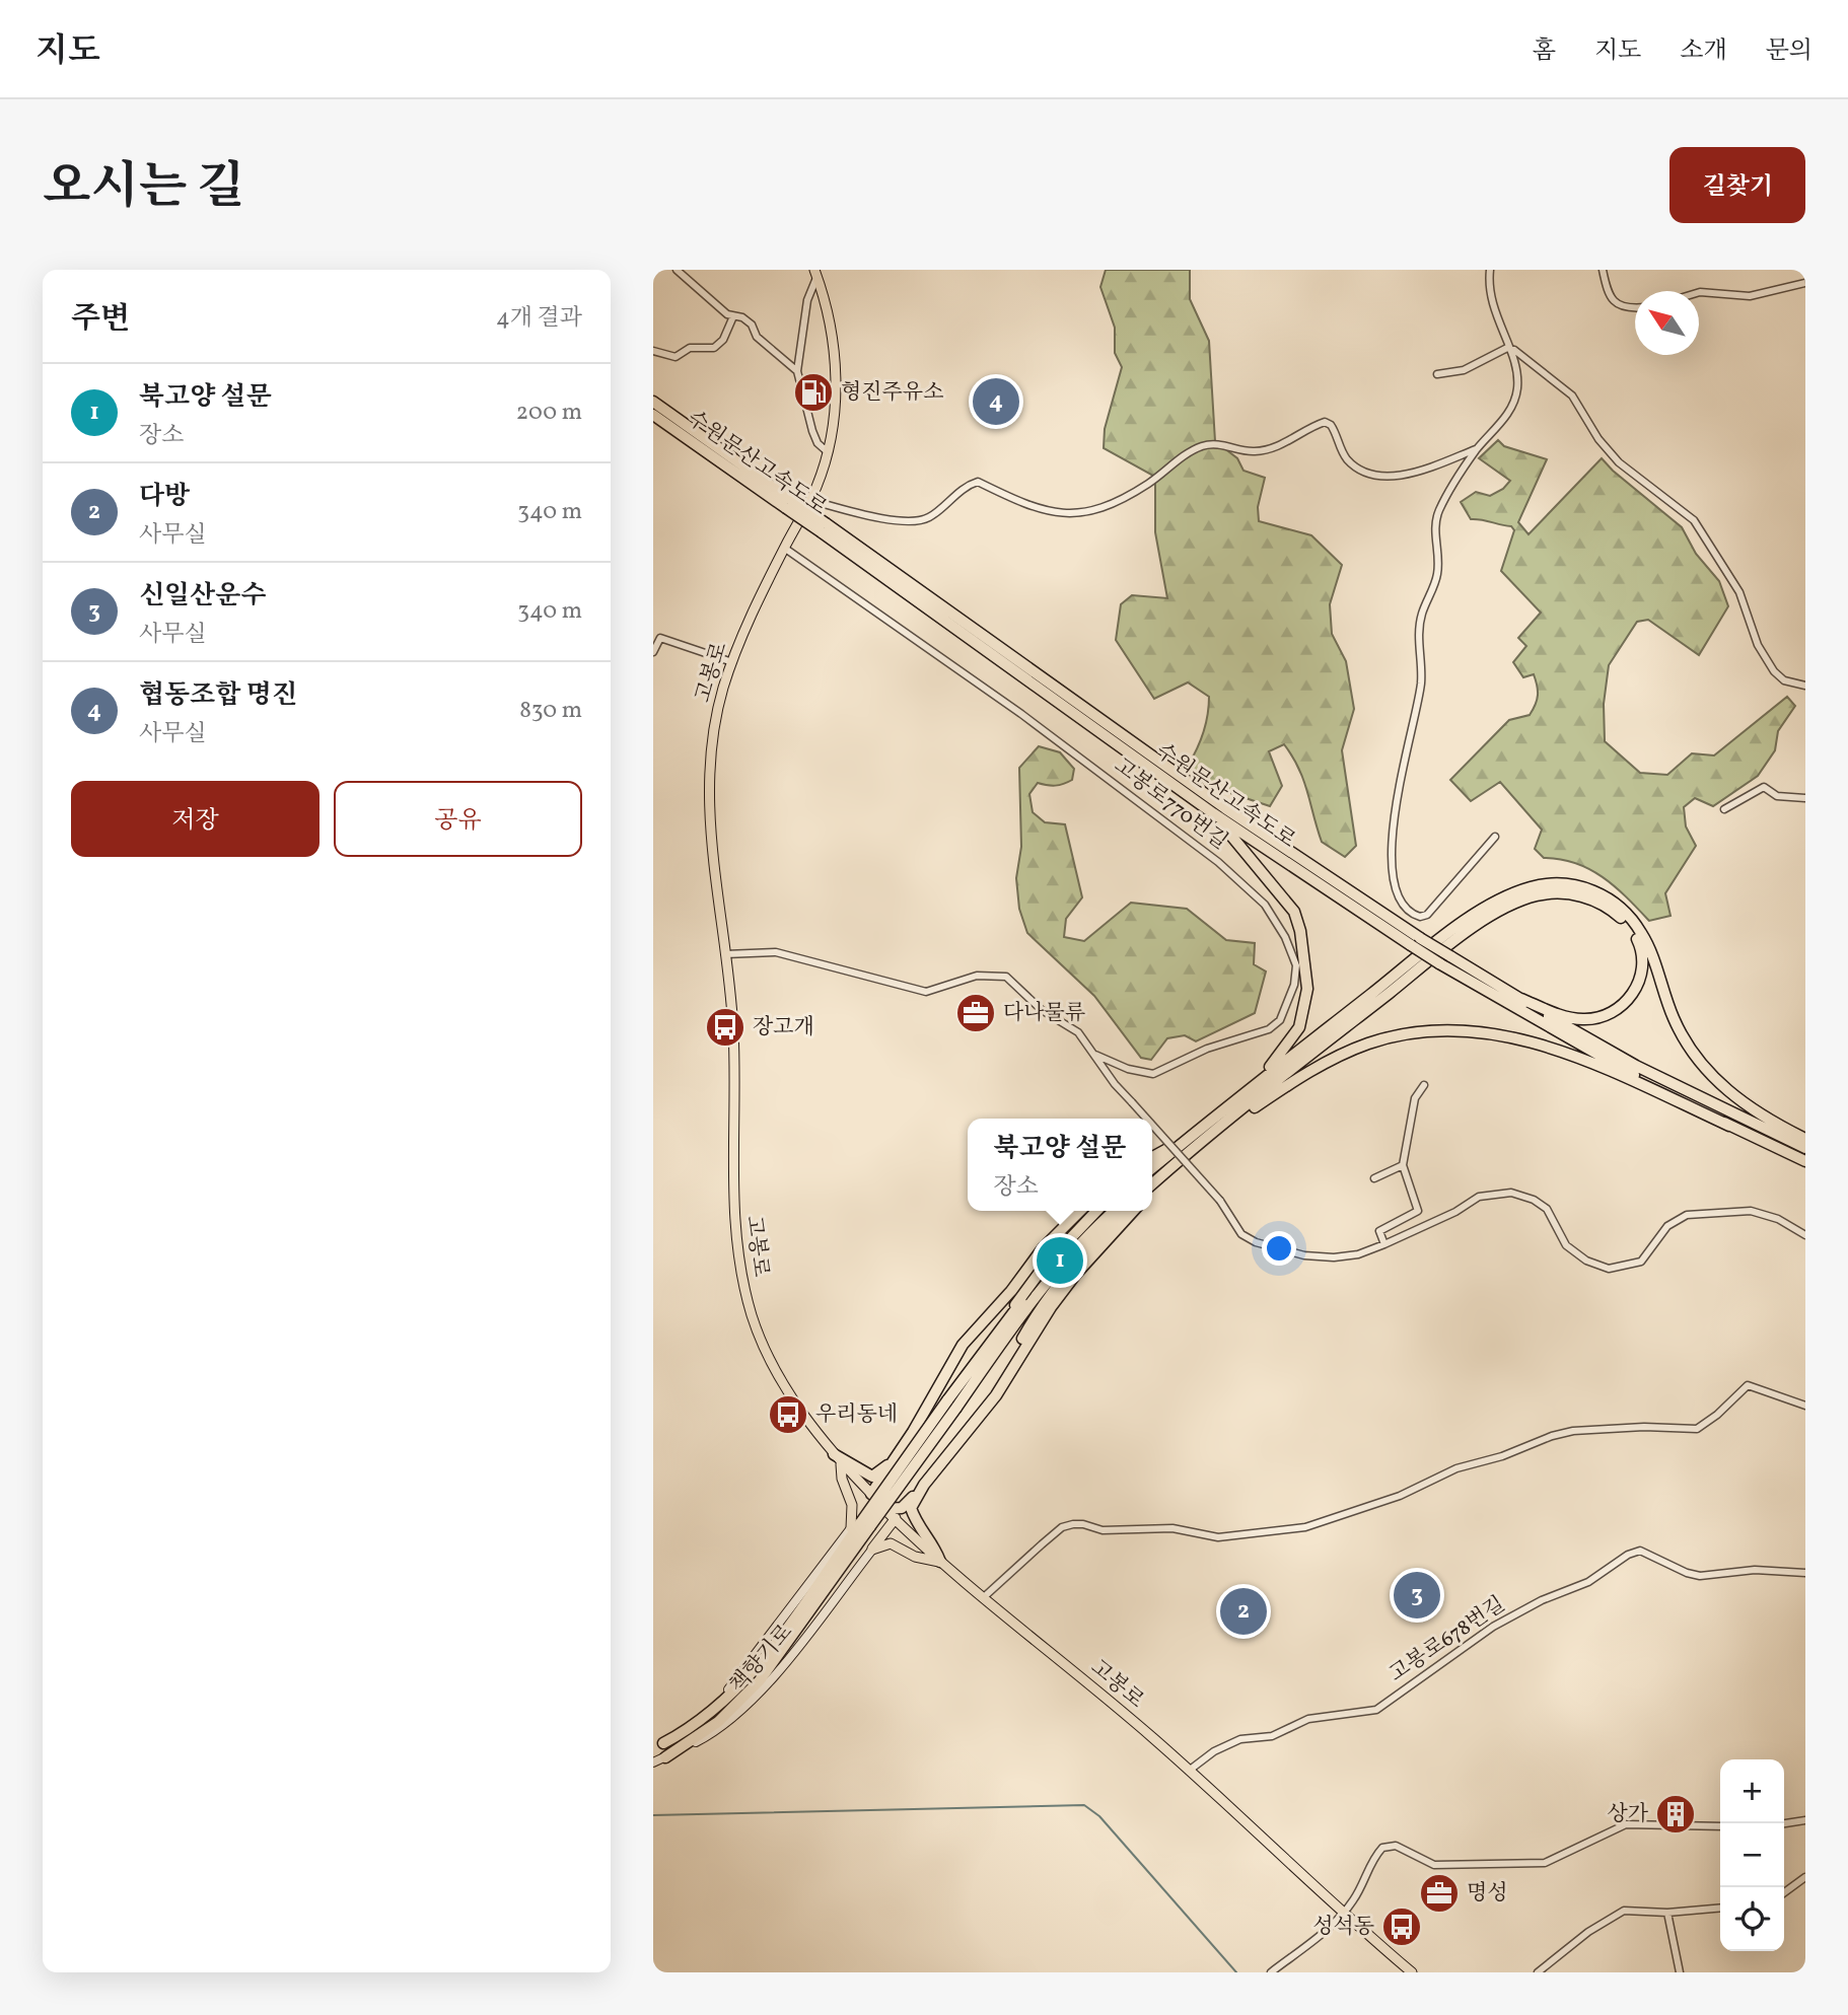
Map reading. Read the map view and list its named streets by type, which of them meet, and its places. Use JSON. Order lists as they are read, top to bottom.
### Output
{
  "streets": {
    "highway": ["수원문산고속도로"],
    "main road": ["고봉로", "책향기로"],
    "street": ["고봉로770번길", "고봉로678번길"]
  },
  "crossings": [
    ["고봉로", "고봉로770번길"],
    ["고봉로", "고봉로678번길"]
  ],
  "places": {
    "fuel station": ["형진주유소"],
    "office": ["다나물류", "명성"],
    "bus stop": ["장고개", "우리동네", "성석동"],
    "building": ["상가"]
  },
  "north": "top left",
  "page": {
    "header": "지도",
    "nav": [
      "홈",
      "지도",
      "소개",
      "문의"
    ],
    "title": "오시는 길",
    "buttons": [
      "길찾기",
      ["저장", "공유"]
    ],
    "heading": ["주변", "4개 결과"],
    "list": [
      {
        "mark": "1",
        "name": "북고양 설문",
        "note": "장소",
        "value": "200 m"
      },
      {
        "mark": "2",
        "name": "다방",
        "note": "사무실",
        "value": "340 m"
      },
      {
        "mark": "3",
        "name": "신일산운수",
        "note": "사무실",
        "value": "340 m"
      },
      {
        "mark": "4",
        "name": "협동조합 명진",
        "note": "사무실",
        "value": "830 m"
      }
    ],
    "pins": [
      "4",
      "1",
      "3",
      "2"
    ],
    "popup": ["북고양 설문", "장소"],
    "map_buttons": ["+", "−"]
  }
}
